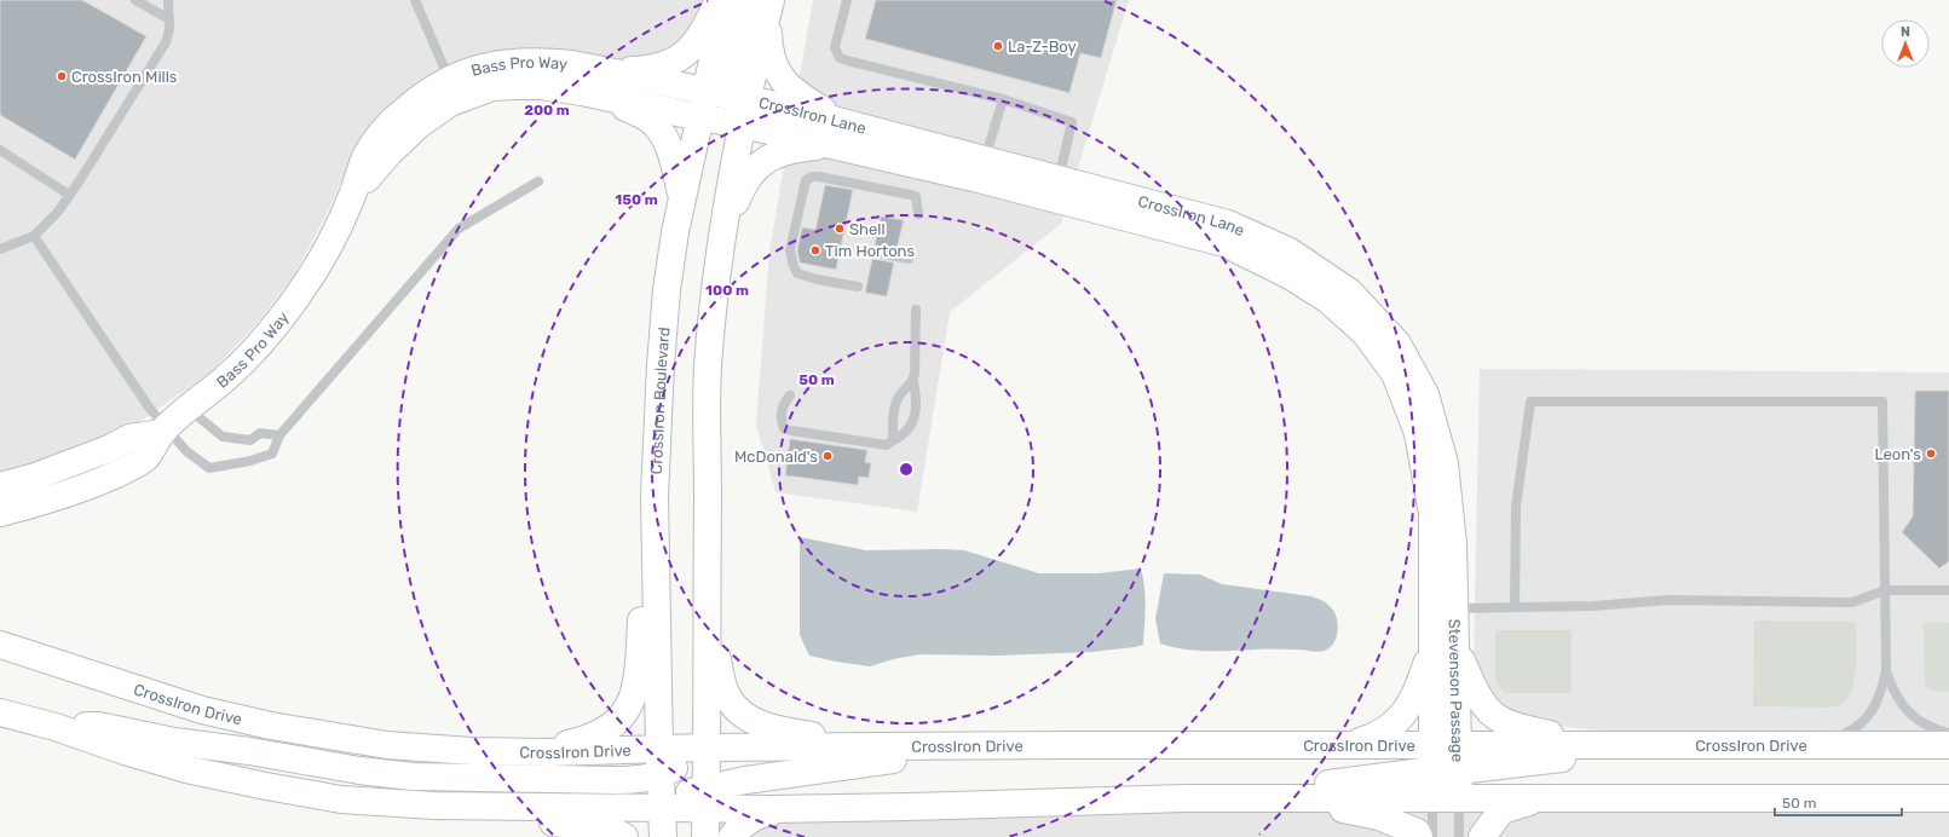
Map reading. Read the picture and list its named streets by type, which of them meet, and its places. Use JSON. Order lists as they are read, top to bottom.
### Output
{
  "streets": {
    "main road": [
      "Bass Pro Way",
      "CrossIron Lane",
      "CrossIron Boulevard",
      "Stevenson Passage",
      "CrossIron Drive"
    ]
  },
  "crossings": [
    ["Bass Pro Way", "CrossIron Lane"],
    ["Bass Pro Way", "CrossIron Boulevard"],
    ["CrossIron Lane", "CrossIron Boulevard"],
    ["CrossIron Lane", "Stevenson Passage"],
    ["CrossIron Boulevard", "CrossIron Drive"],
    ["Stevenson Passage", "CrossIron Drive"]
  ],
  "places": [
    "La-Z-Boy",
    "CrossIron Mills",
    "Shell",
    "Tim Hortons",
    "Leon's",
    "McDonald's"
  ],
  "scale_bar": "50 m",
  "north": "top",
  "rings": [
    "200 m",
    "150 m",
    "100 m",
    "50 m"
  ]
}
